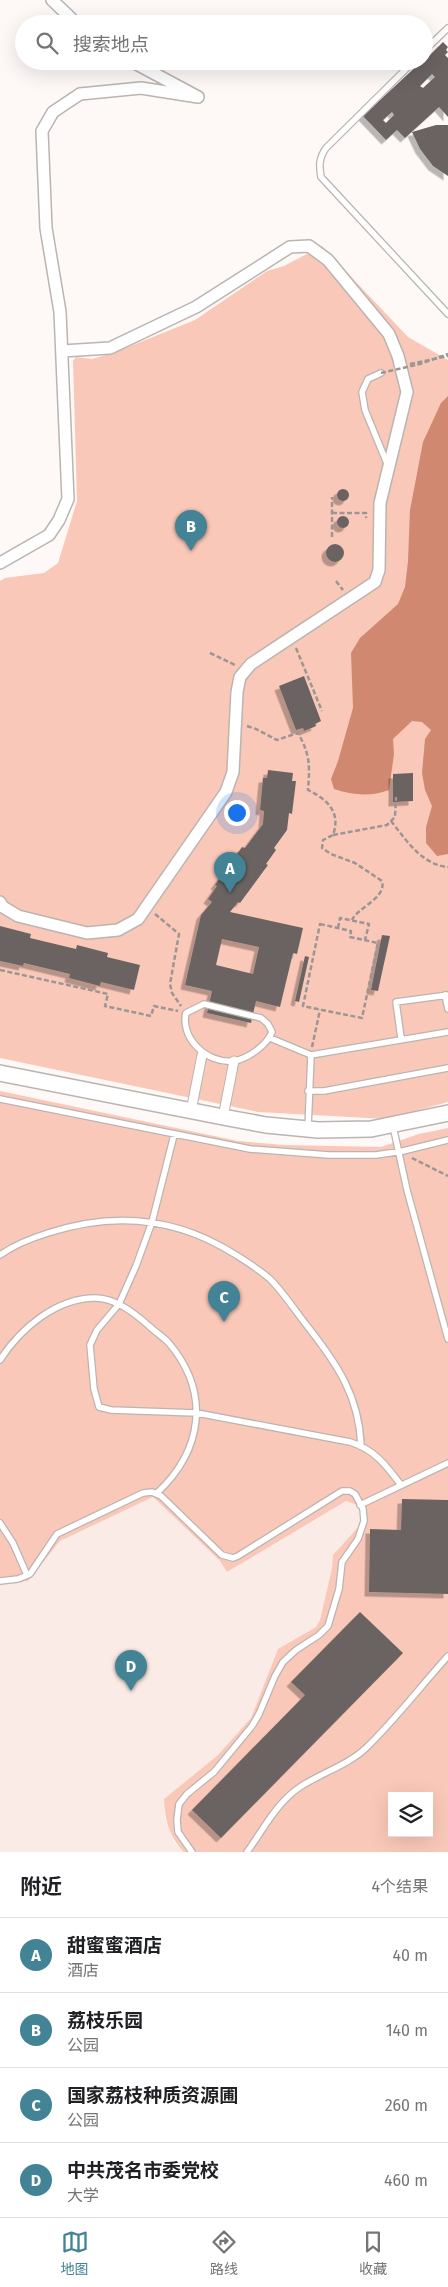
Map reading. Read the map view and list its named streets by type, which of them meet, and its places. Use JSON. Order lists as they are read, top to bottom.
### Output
{
  "page": {
    "search": "搜索地点",
    "pins": [
      "B",
      "A",
      "C",
      "D"
    ],
    "heading": ["附近", "4个结果"],
    "list": [
      {
        "mark": "A",
        "name": "甜蜜蜜酒店",
        "note": "酒店",
        "value": "40 m"
      },
      {
        "mark": "B",
        "name": "荔枝乐园",
        "note": "公园",
        "value": "140 m"
      },
      {
        "mark": "C",
        "name": "国家荔枝种质资源圃",
        "note": "公园",
        "value": "260 m"
      },
      {
        "mark": "D",
        "name": "中共茂名市委党校",
        "note": "大学",
        "value": "460 m"
      }
    ],
    "nav": ["地图", "路线", "收藏"]
  }
}
